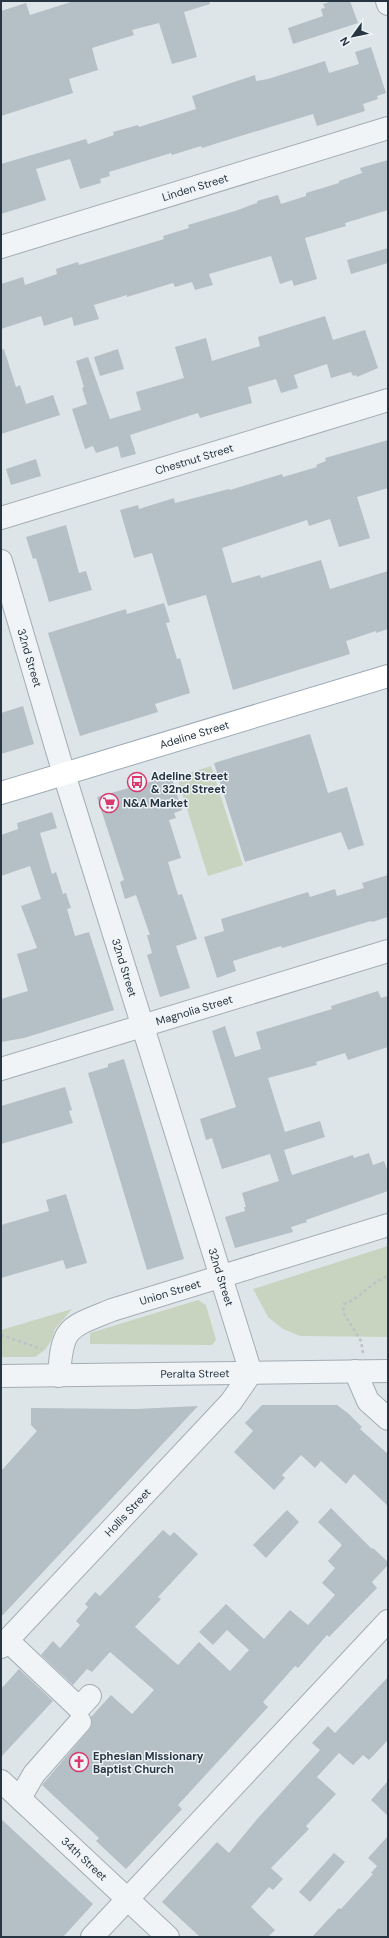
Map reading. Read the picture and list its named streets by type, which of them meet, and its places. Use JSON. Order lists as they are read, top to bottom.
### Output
{
  "streets": {
    "main road": ["Adeline Street"],
    "street": [
      "Linden Street",
      "Chestnut Street",
      "32nd Street",
      "Magnolia Street",
      "Union Street",
      "Peralta Street",
      "Hollis Street",
      "34th Street"
    ]
  },
  "crossings": [
    ["32nd Street", "Adeline Street"],
    ["32nd Street", "Magnolia Street"],
    ["32nd Street", "Union Street"],
    ["32nd Street", "Peralta Street"],
    ["32nd Street", "Hollis Street"],
    ["Union Street", "Peralta Street"],
    ["Peralta Street", "Hollis Street"]
  ],
  "places": {
    "bus stop": ["Adeline Street & 32nd Street"],
    "supermarket": ["N&A Market"],
    "church": ["Ephesian Missionary Baptist Church"]
  },
  "north": "bottom left"
}
